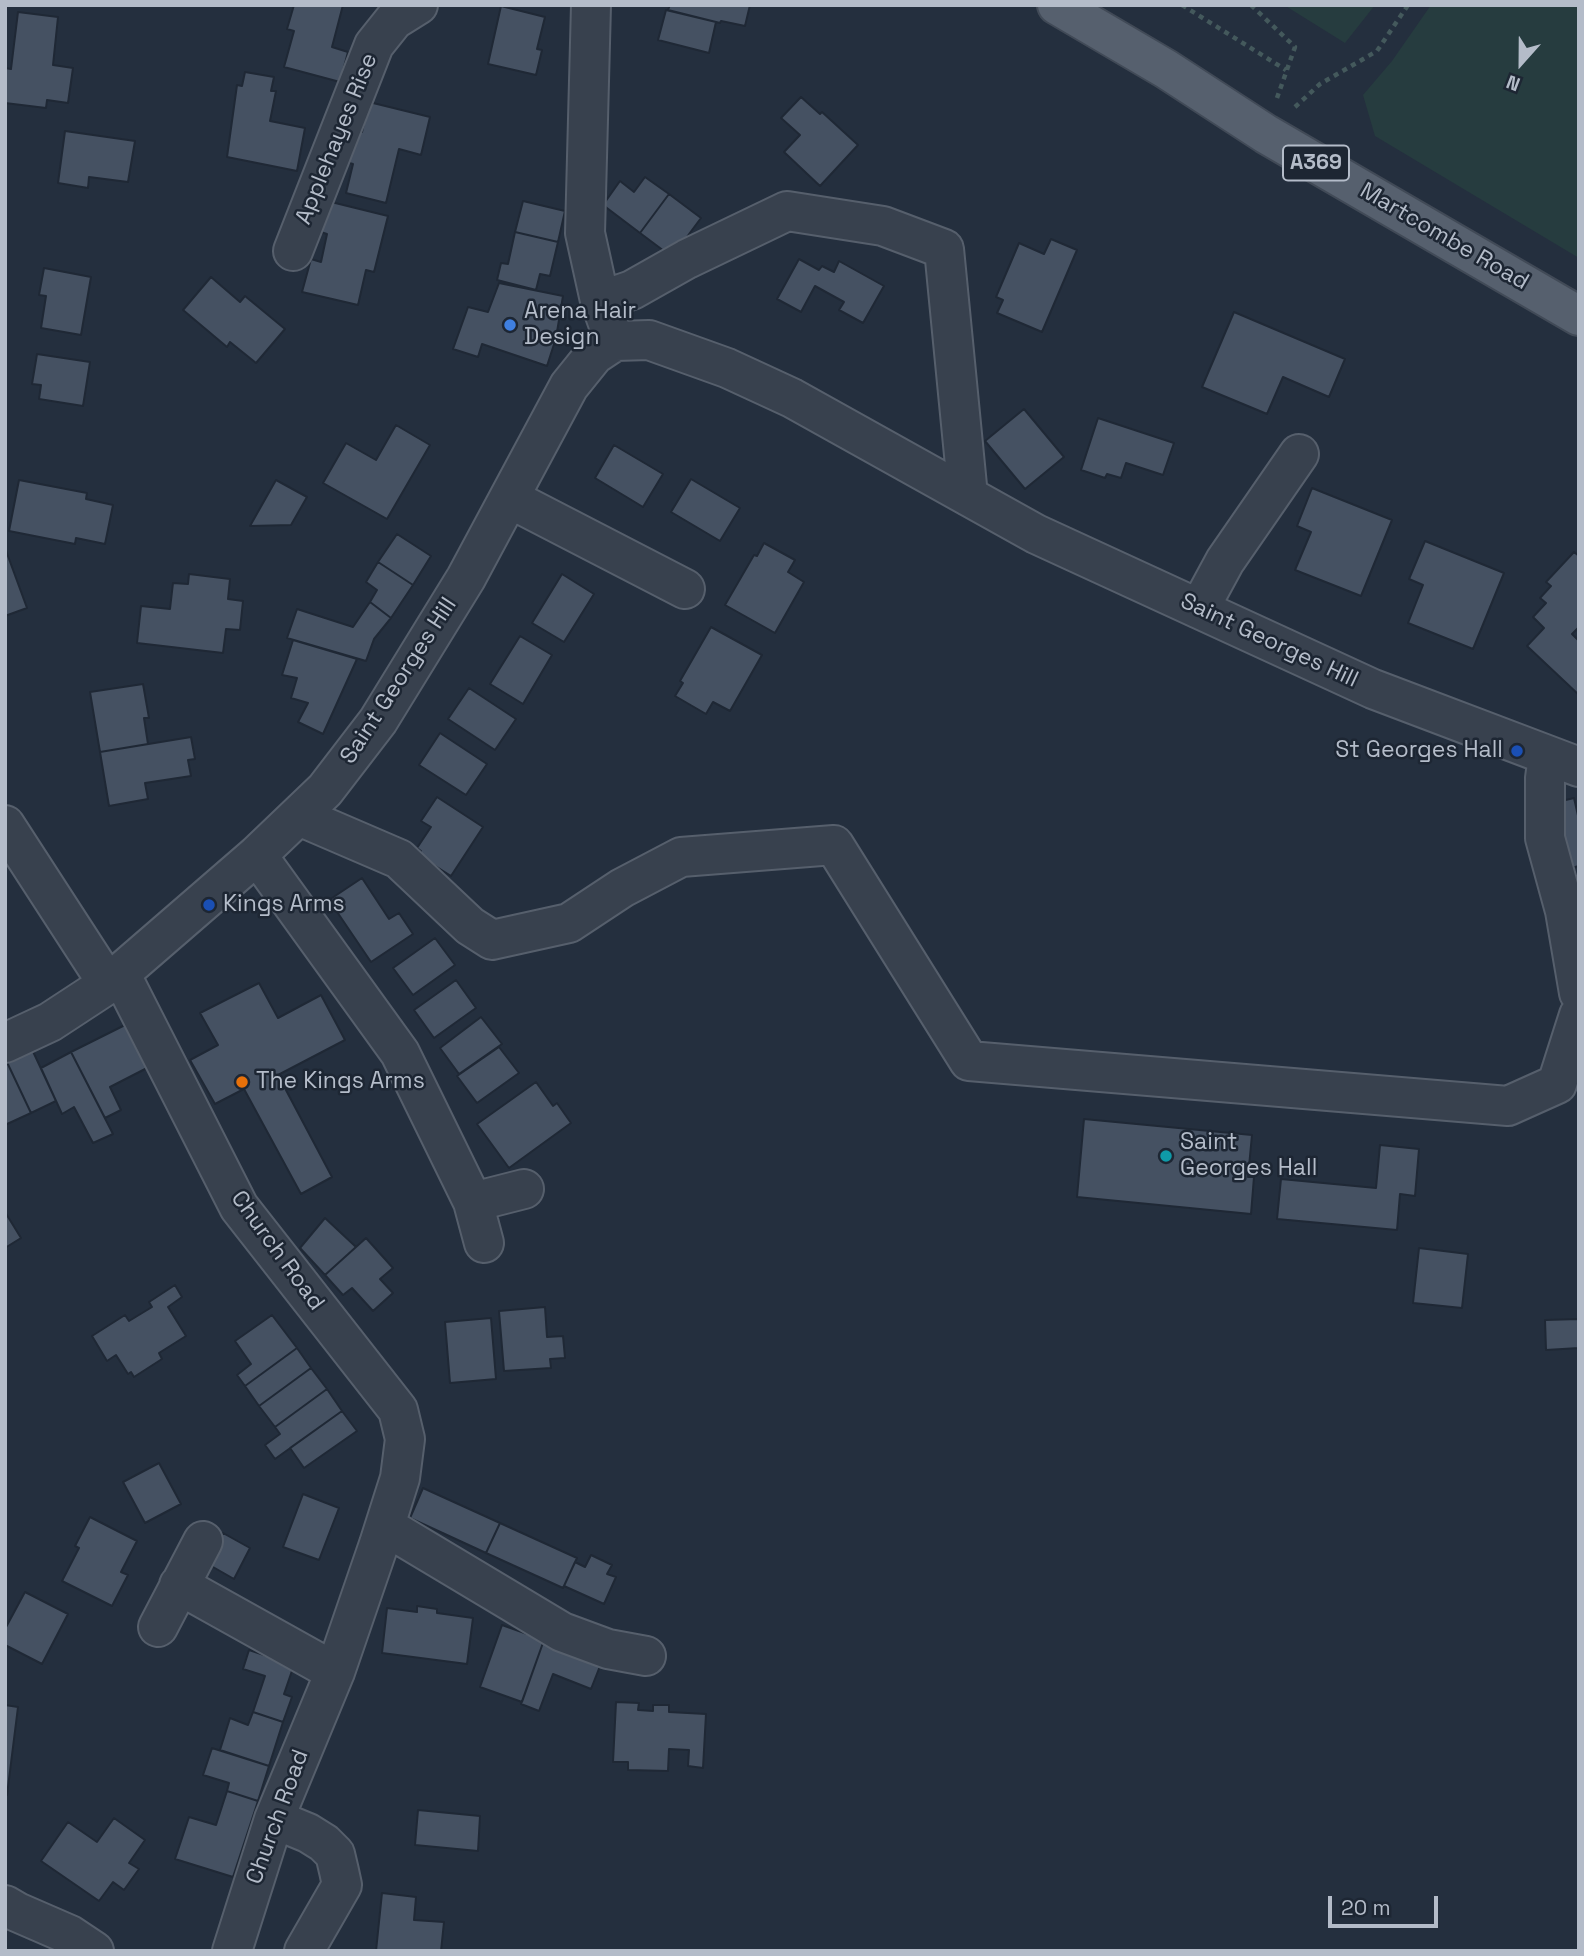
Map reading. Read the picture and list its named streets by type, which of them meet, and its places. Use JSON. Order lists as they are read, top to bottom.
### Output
{
  "streets": {
    "main road": ["A369", "Martcombe Road"],
    "street": ["Applehayes Rise", "Saint Georges Hill", "Church Road"]
  },
  "crossings": [
    ["Saint Georges Hill", "Church Road"]
  ],
  "places": [
    "Arena Hair Design",
    "St Georges Hall",
    "Kings Arms",
    "The Kings Arms",
    "Saint Georges Hall"
  ],
  "scale_bar": "20 m",
  "north": "bottom"
}
